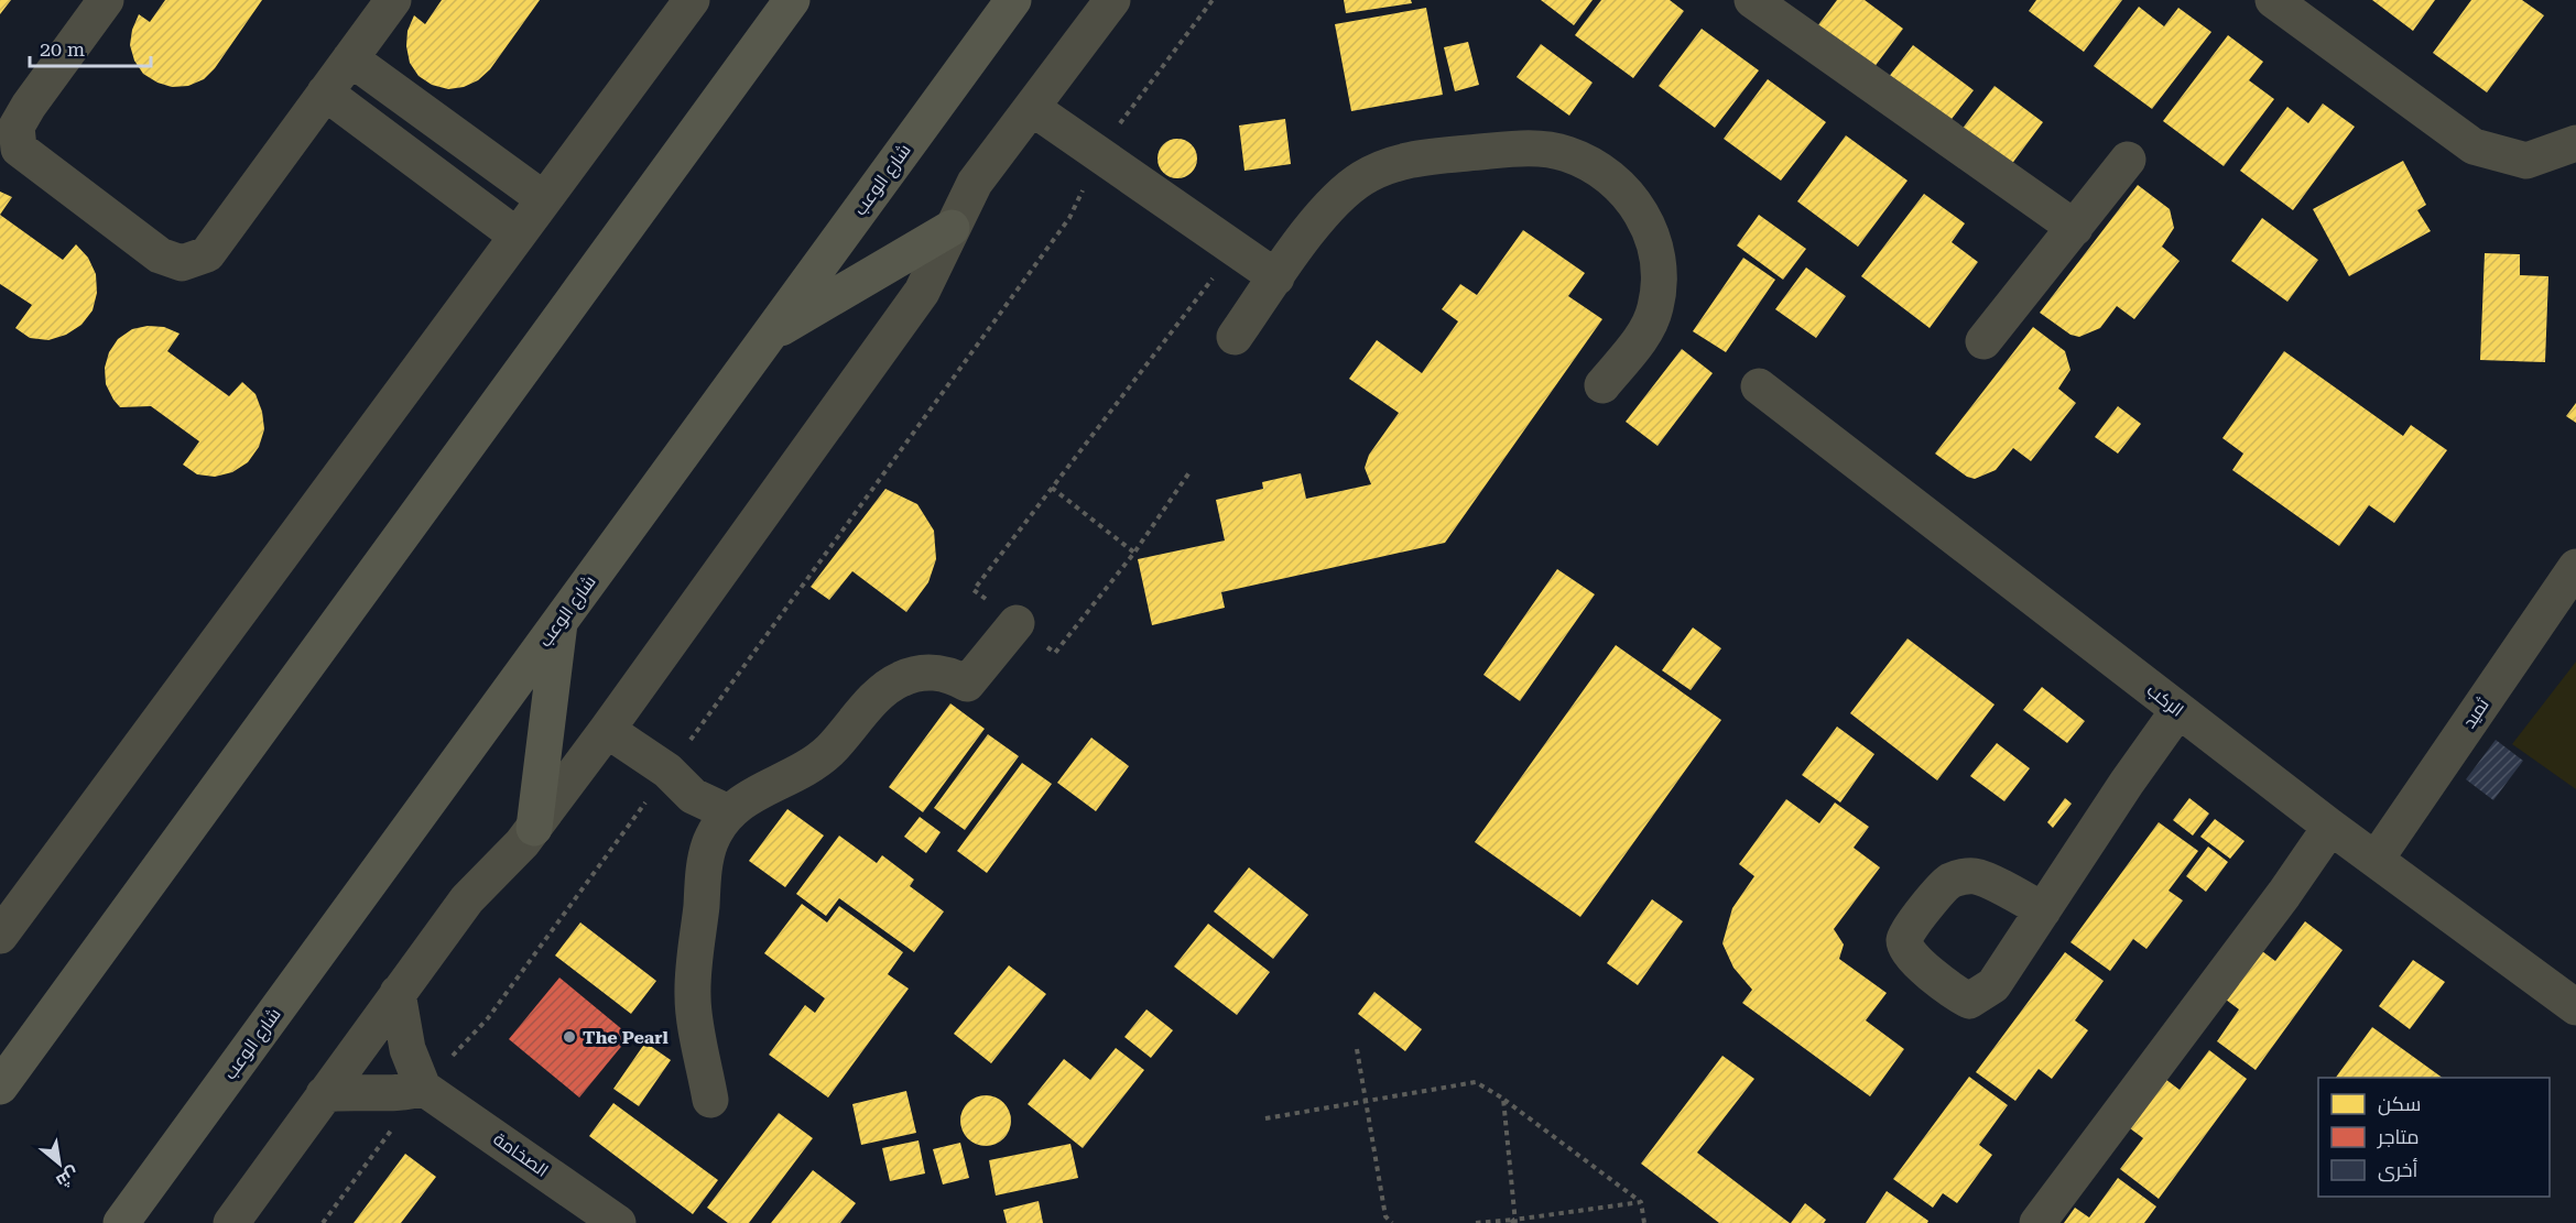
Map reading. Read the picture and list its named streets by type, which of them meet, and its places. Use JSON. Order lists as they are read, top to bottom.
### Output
{
  "streets": {
    "main road": ["شارع الوعب"],
    "street": ["الركب", "ثميد", "الصخامة"]
  },
  "crossings": [
    ["الركب", "ثميد"]
  ],
  "places": ["The Pearl"],
  "legend": ["سكن", "متاجر", "أخرى"],
  "scale_bar": "20 m",
  "north": "bottom right"
}
